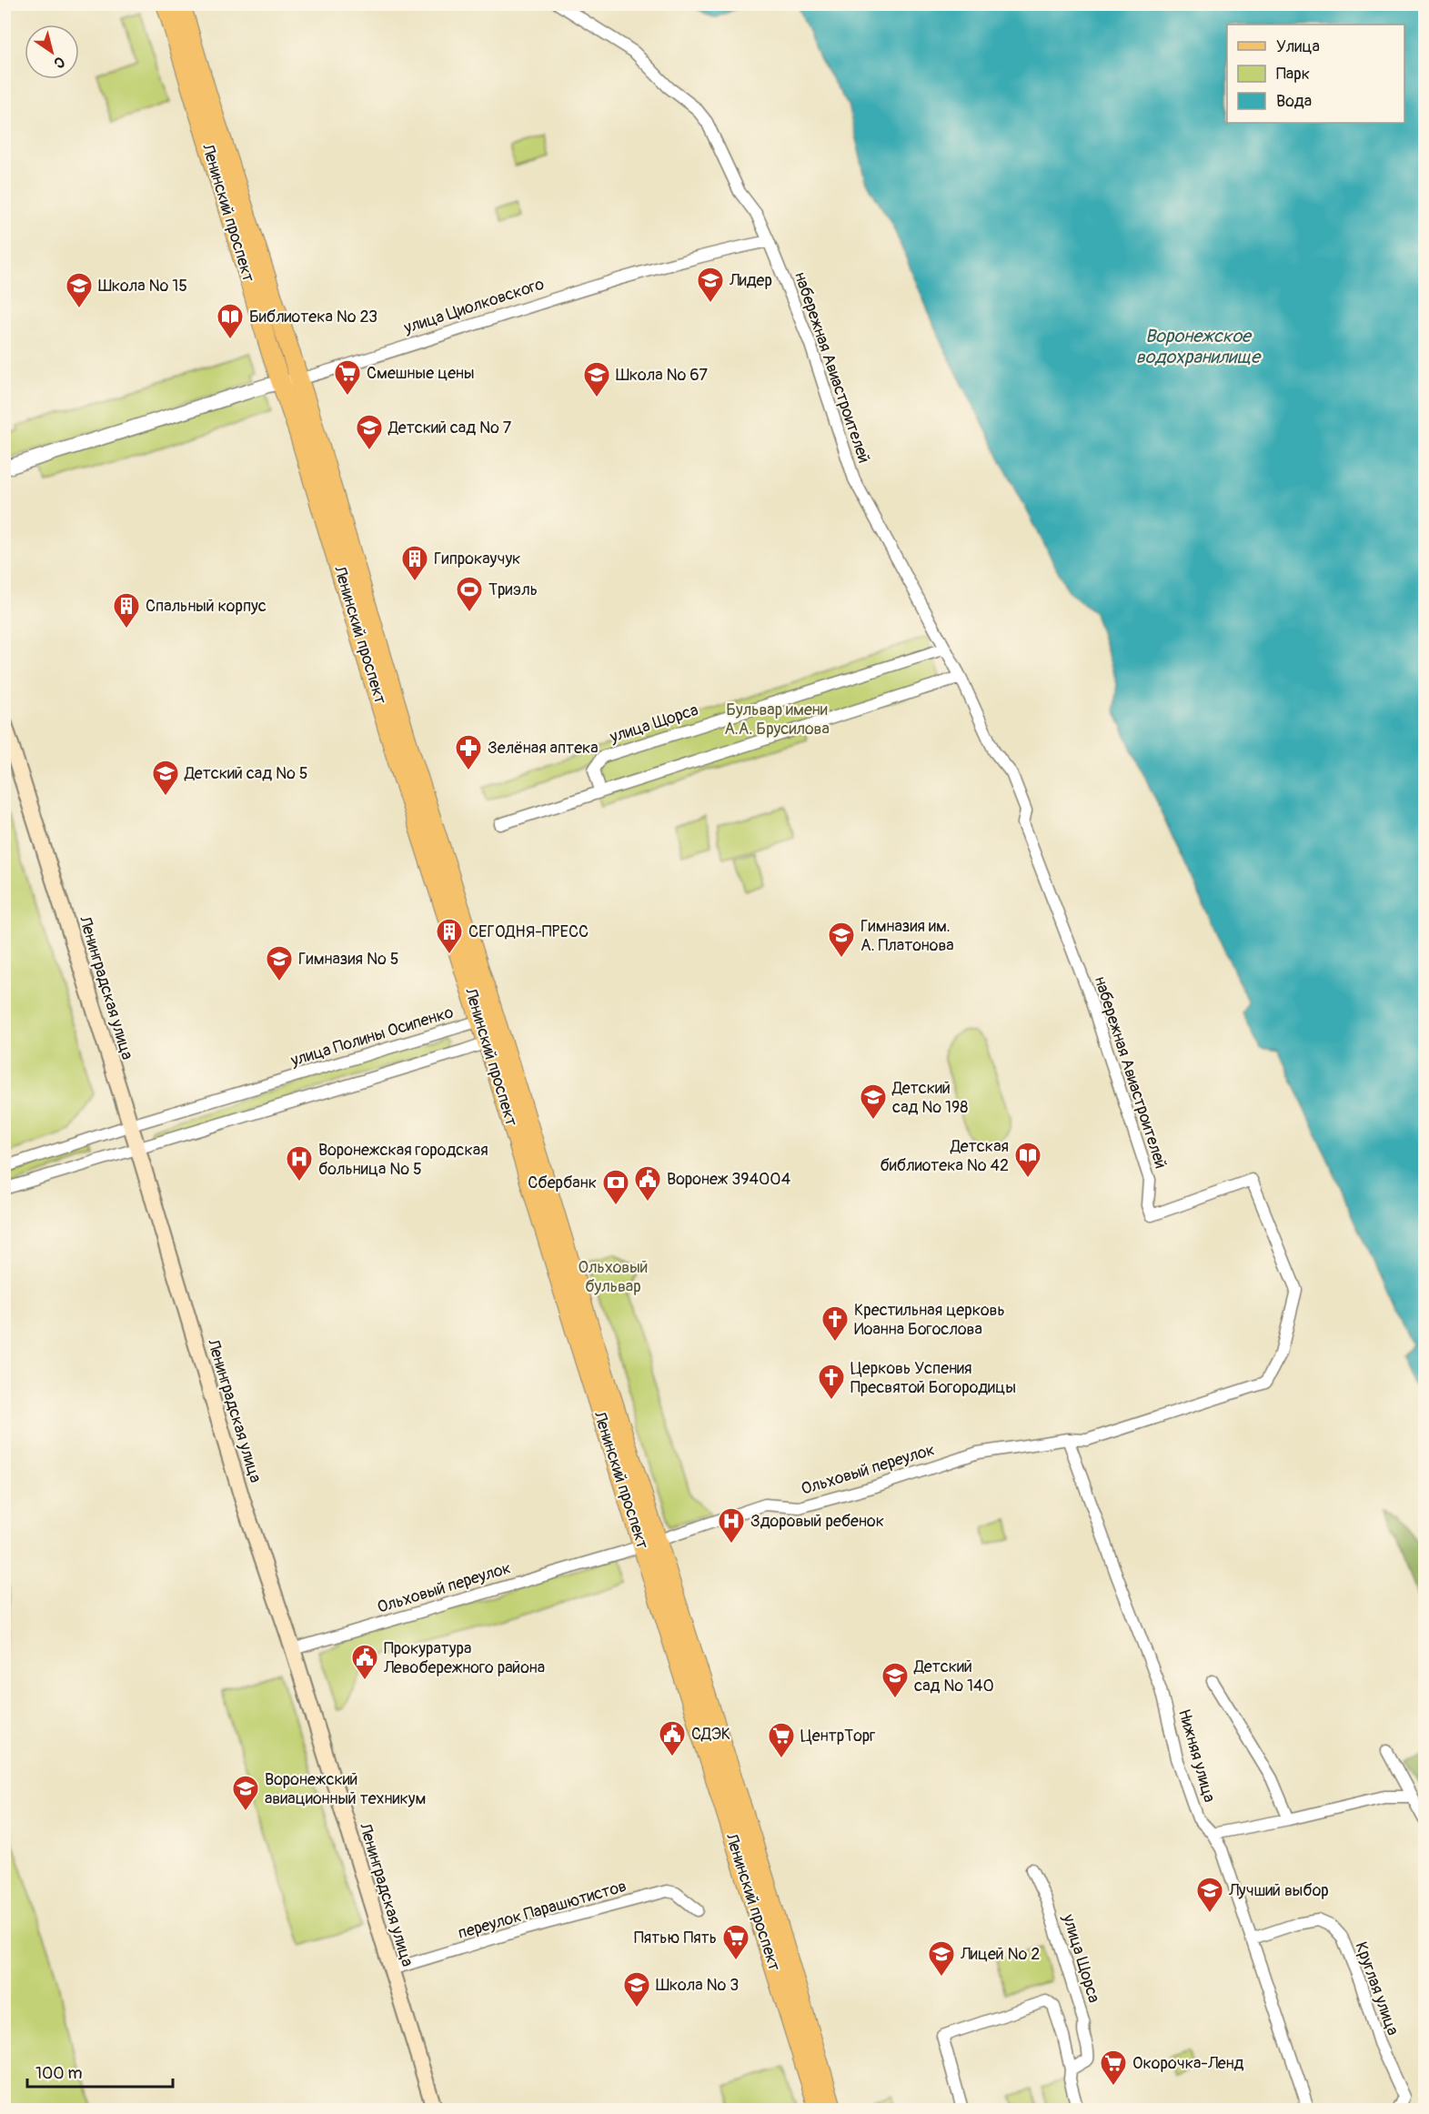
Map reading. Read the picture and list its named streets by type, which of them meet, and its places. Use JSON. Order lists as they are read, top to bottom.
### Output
{
  "streets": {
    "main road": ["Ленинский проспект", "Ленинградская улица"],
    "street": [
      "улица Циолковского",
      "набережная Авиастроителей",
      "улица Щорса",
      "улица Полины Осипенко",
      "Ольховый переулок",
      "Нижняя улица",
      "переулок Парашютистов",
      "Круглая улица"
    ]
  },
  "crossings": [
    ["Ленинский проспект", "улица Циолковского"],
    ["Ленинский проспект", "улица Полины Осипенко"],
    ["Ленинский проспект", "Ольховый переулок"],
    ["улица Циолковского", "набережная Авиастроителей"],
    ["набережная Авиастроителей", "улица Щорса"],
    ["набережная Авиастроителей", "Ольховый переулок"],
    ["Ленинградская улица", "улица Полины Осипенко"],
    ["Ленинградская улица", "Ольховый переулок"],
    ["Ленинградская улица", "переулок Парашютистов"],
    ["Ольховый переулок", "Нижняя улица"],
    ["Нижняя улица", "Круглая улица"]
  ],
  "water": ["Воронежское водохранилище"],
  "parks": ["Бульвар имени А.А. Брусилова", "Ольховый бульвар"],
  "places": {
    "school or university": [
      "Лидер",
      "Школа № 15",
      "Школа № 67",
      "Детский сад № 7",
      "Детский сад № 5",
      "Гимназия им. А. Платонова",
      "Гимназия № 5",
      "Детский сад № 198",
      "Детский сад № 140",
      "Воронежский авиационный техникум",
      "Лучший выбор",
      "Лицей № 2",
      "Школа № 3"
    ],
    "library": ["Библиотека № 23", "Детская библиотека № 42"],
    "supermarket": [
      "Смешные цены",
      "ЦентрТорг",
      "Пятью Пять",
      "Окорочка-Ленд"
    ],
    "building": ["Гипрокаучук", "Спальный корпус", "СЕГОДНЯ-ПРЕСС"],
    "sports": ["Триэль"],
    "pharmacy": ["Зелёная аптека"],
    "hospital": ["Воронежская городская больница № 5", "Здоровый ребенок"],
    "public building": ["Воронеж 394004", "Прокуратура Левобережного района", "СДЭК"],
    "bank": ["Сбербанк"],
    "church": ["Крестильная церковь Иоанна Богослова", "Церковь Успения Пресвятой Богородицы"]
  },
  "legend": ["Улица", "Парк", "Вода"],
  "scale_bar": "100 m",
  "north": "bottom right"
}
